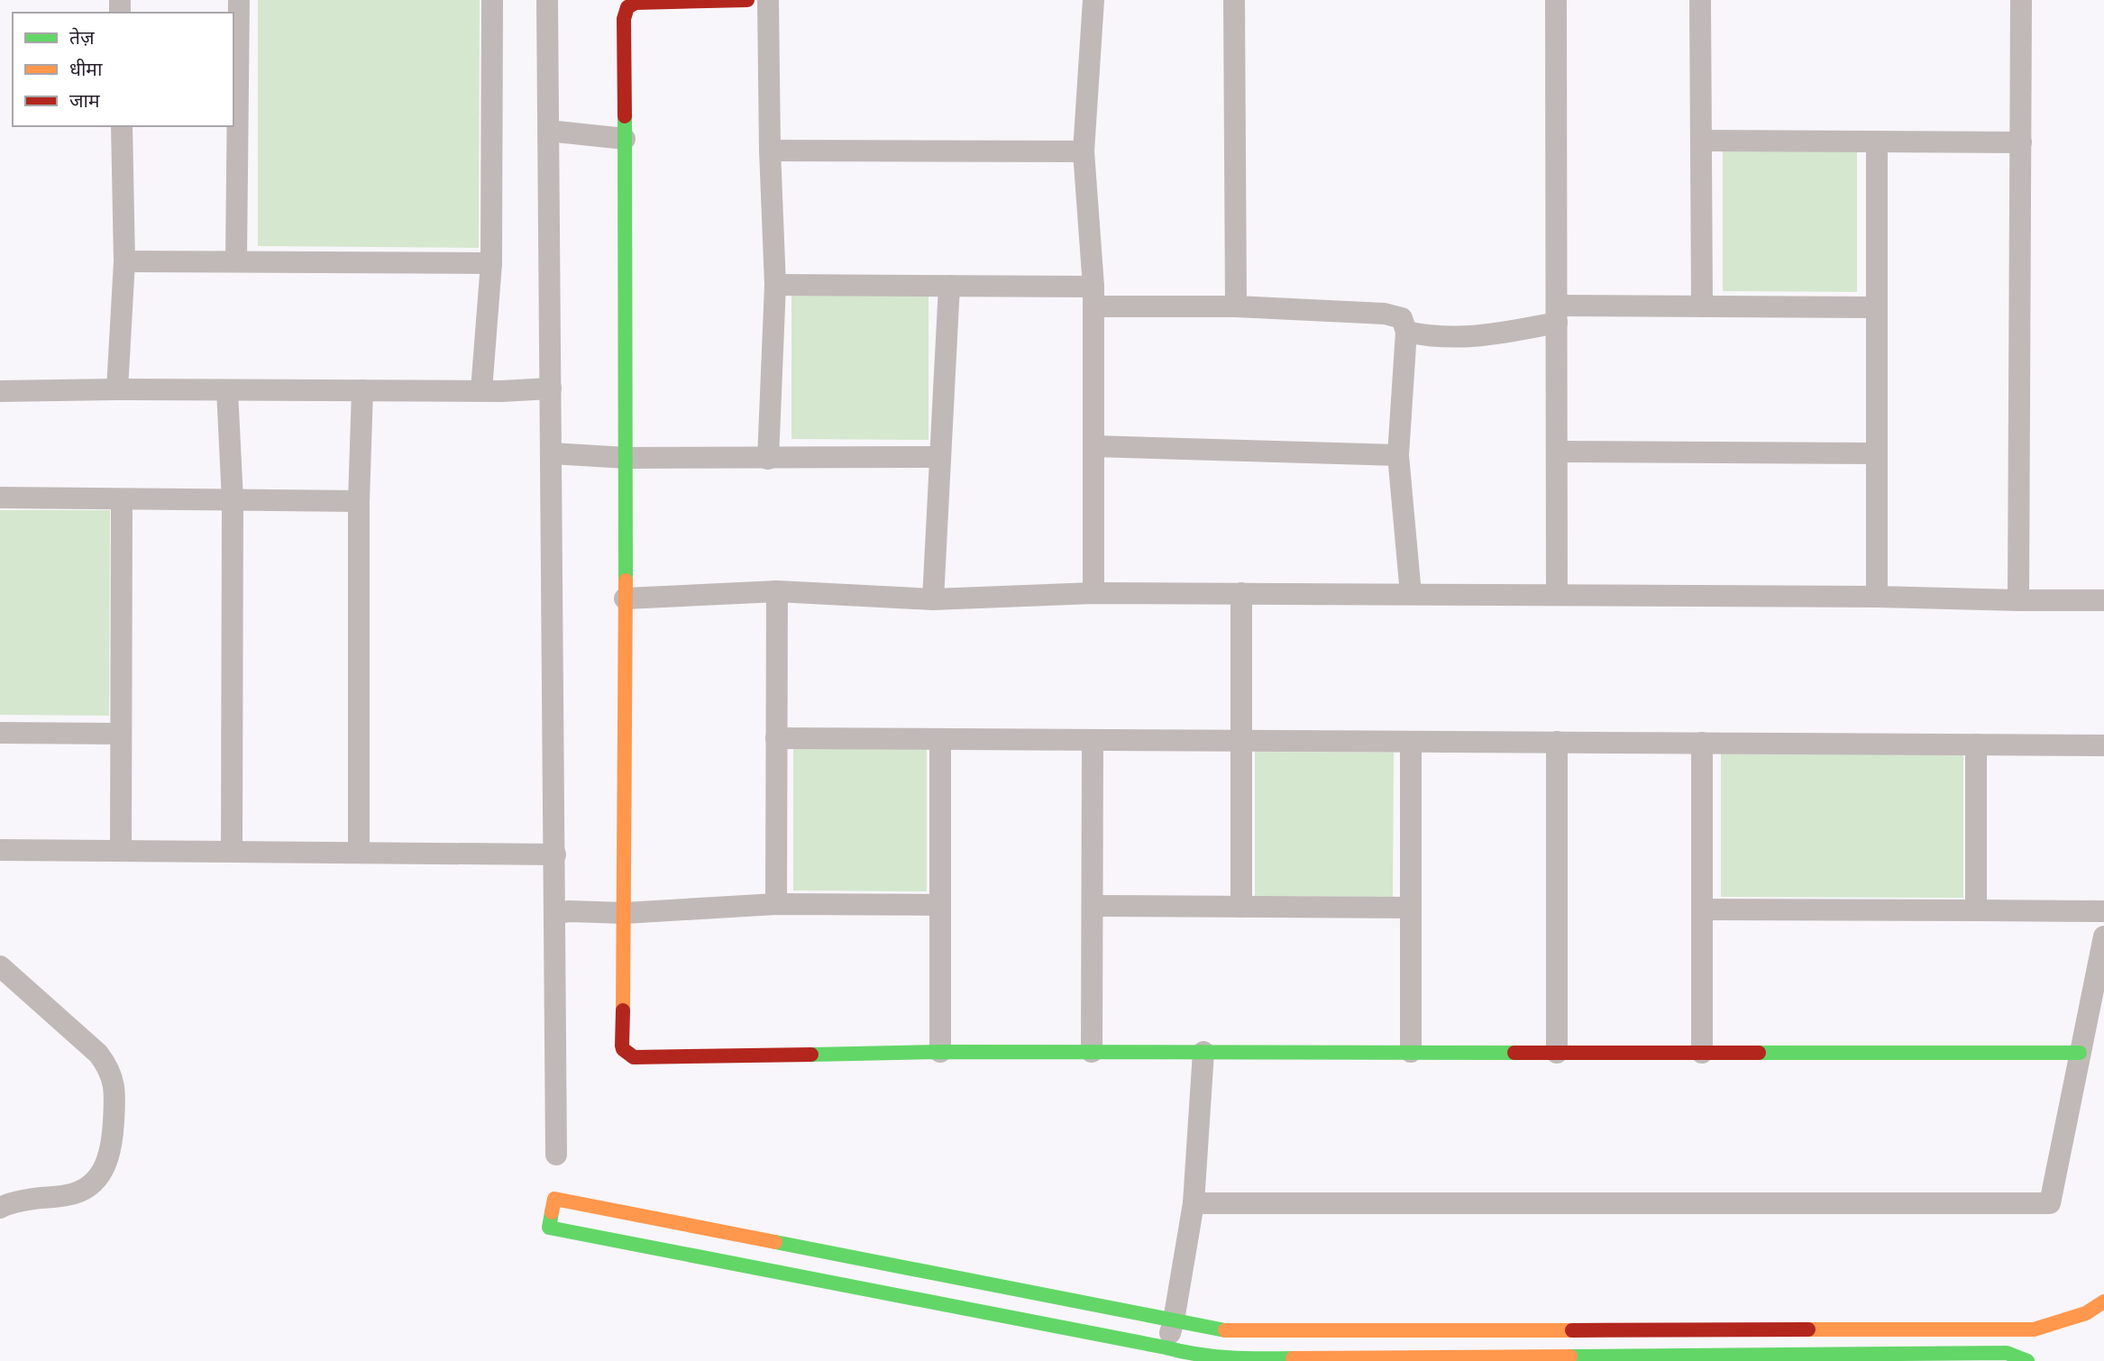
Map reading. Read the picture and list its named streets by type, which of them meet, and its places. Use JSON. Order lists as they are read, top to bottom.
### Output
{
  "legend": ["तेज़", "धीमा", "जाम"]
}
